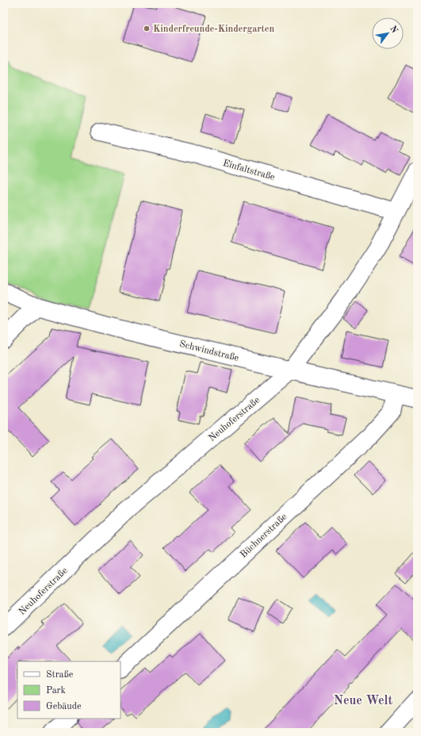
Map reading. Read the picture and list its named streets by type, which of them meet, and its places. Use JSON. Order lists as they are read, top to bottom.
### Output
{
  "streets": {
    "street": [
      "Einfaltstraße",
      "Schwindstraße",
      "Neuhoferstraße",
      "Büchnerstraße"
    ]
  },
  "crossings": [
    ["Einfaltstraße", "Neuhoferstraße"],
    ["Schwindstraße", "Neuhoferstraße"],
    ["Schwindstraße", "Büchnerstraße"]
  ],
  "districts": ["Neue Welt"],
  "places": ["Kinderfreunde-Kindergarten"],
  "legend": ["Straße", "Park", "Gebäude"],
  "north": "top right"
}
